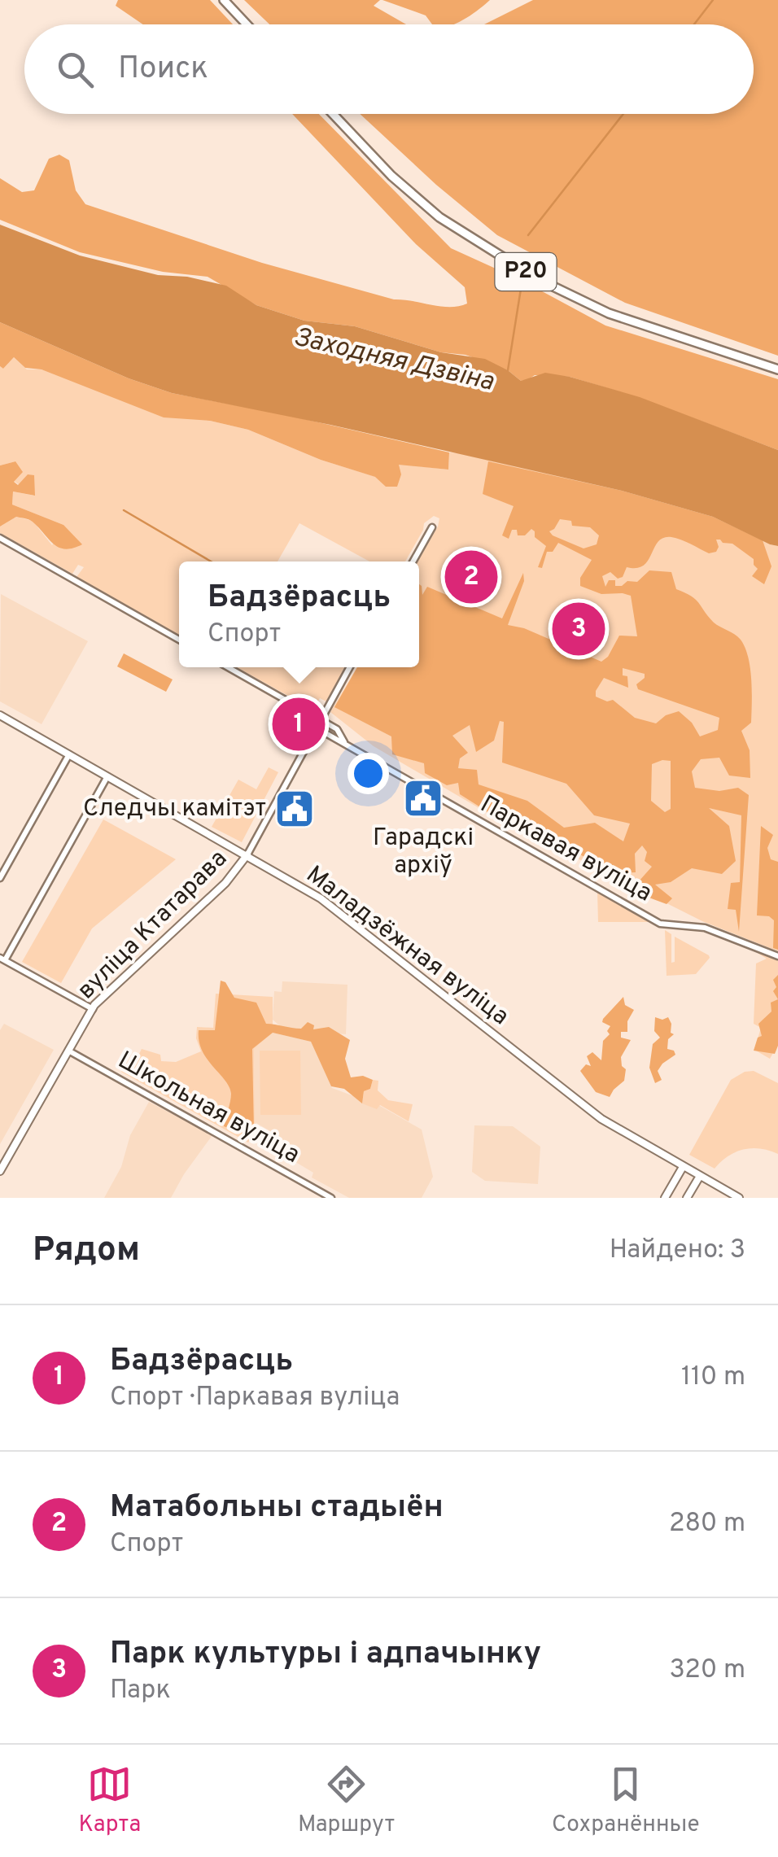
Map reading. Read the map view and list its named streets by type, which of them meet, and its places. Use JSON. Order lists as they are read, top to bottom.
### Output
{
  "streets": {
    "main road": ["Р20", "вуліца Ктатарава", "Маладзёжная вуліца"],
    "street": ["Паркавая вуліца", "Школьная вуліца"]
  },
  "crossings": [
    ["Паркавая вуліца", "вуліца Ктатарава"],
    ["вуліца Ктатарава", "Маладзёжная вуліца"],
    ["вуліца Ктатарава", "Школьная вуліца"]
  ],
  "water": ["Заходняя Дзвіна"],
  "places": {
    "public building": ["Гарадскі архіў", "Следчы камітэт"]
  },
  "page": {
    "search": "Поиск",
    "pins": ["2", "3", "1"],
    "popup": ["Бадзёрасць", "Спорт"],
    "heading": ["Рядом", "Найдено: 3"],
    "list": [
      {
        "mark": "1",
        "name": "Бадзёрасць",
        "note": "Спорт · Паркавая вуліца",
        "value": "110 m"
      },
      {
        "mark": "2",
        "name": "Матабольны стадыён",
        "note": "Спорт",
        "value": "280 m"
      },
      {
        "mark": "3",
        "name": "Парк культуры і адпачынку",
        "note": "Парк",
        "value": "320 m"
      }
    ],
    "nav": ["Карта", "Маршрут", "Сохранённые"]
  }
}
